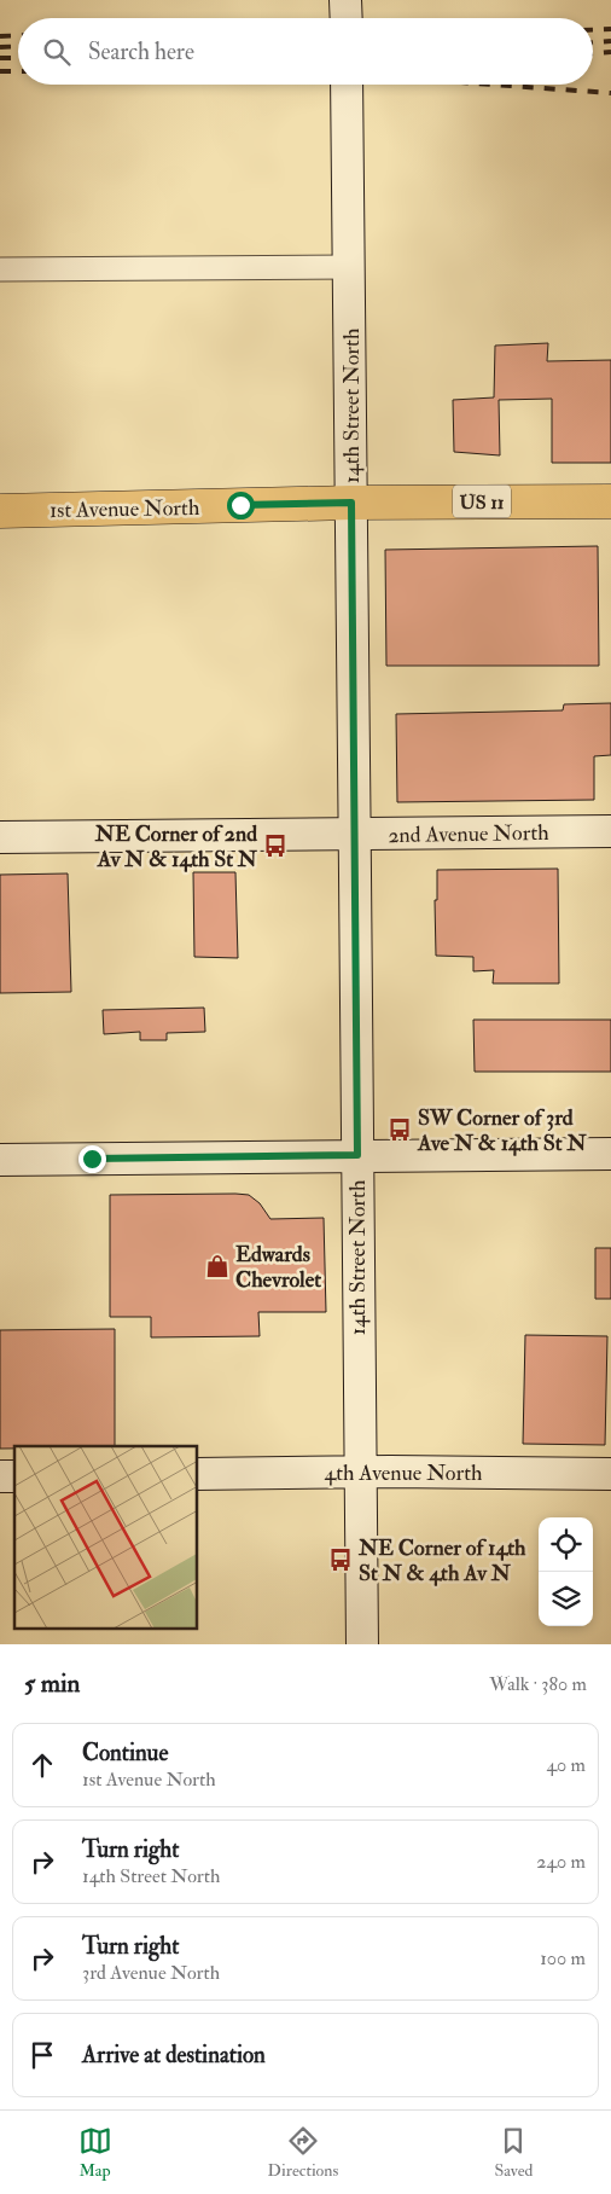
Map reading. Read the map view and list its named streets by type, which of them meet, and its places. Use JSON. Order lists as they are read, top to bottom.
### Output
{
  "streets": {
    "main road": ["US 11", "1st Avenue North"],
    "street": ["14th Street North", "2nd Avenue North", "4th Avenue North"]
  },
  "crossings": [
    ["14th Street North", "1st Avenue North"],
    ["14th Street North", "2nd Avenue North"],
    ["14th Street North", "4th Avenue North"]
  ],
  "places": {
    "bus stop": ["NE Corner of 2nd Av N & 14th St N", "SW Corner of 3rd Ave N & 14th St N", "NE Corner of 14th St N & 4th Av N"],
    "shop": ["Edwards Chevrolet"]
  },
  "page": {
    "search": "Search here",
    "heading": ["5 min", "Walk · 380 m"],
    "list": [
      ["Continue", "1st Avenue North", "40 m"],
      ["Turn right", "14th Street North", "240 m"],
      ["Turn right", "3rd Avenue North", "100 m"],
      "Arrive at destination"
    ],
    "nav": ["Map", "Directions", "Saved"]
  }
}
